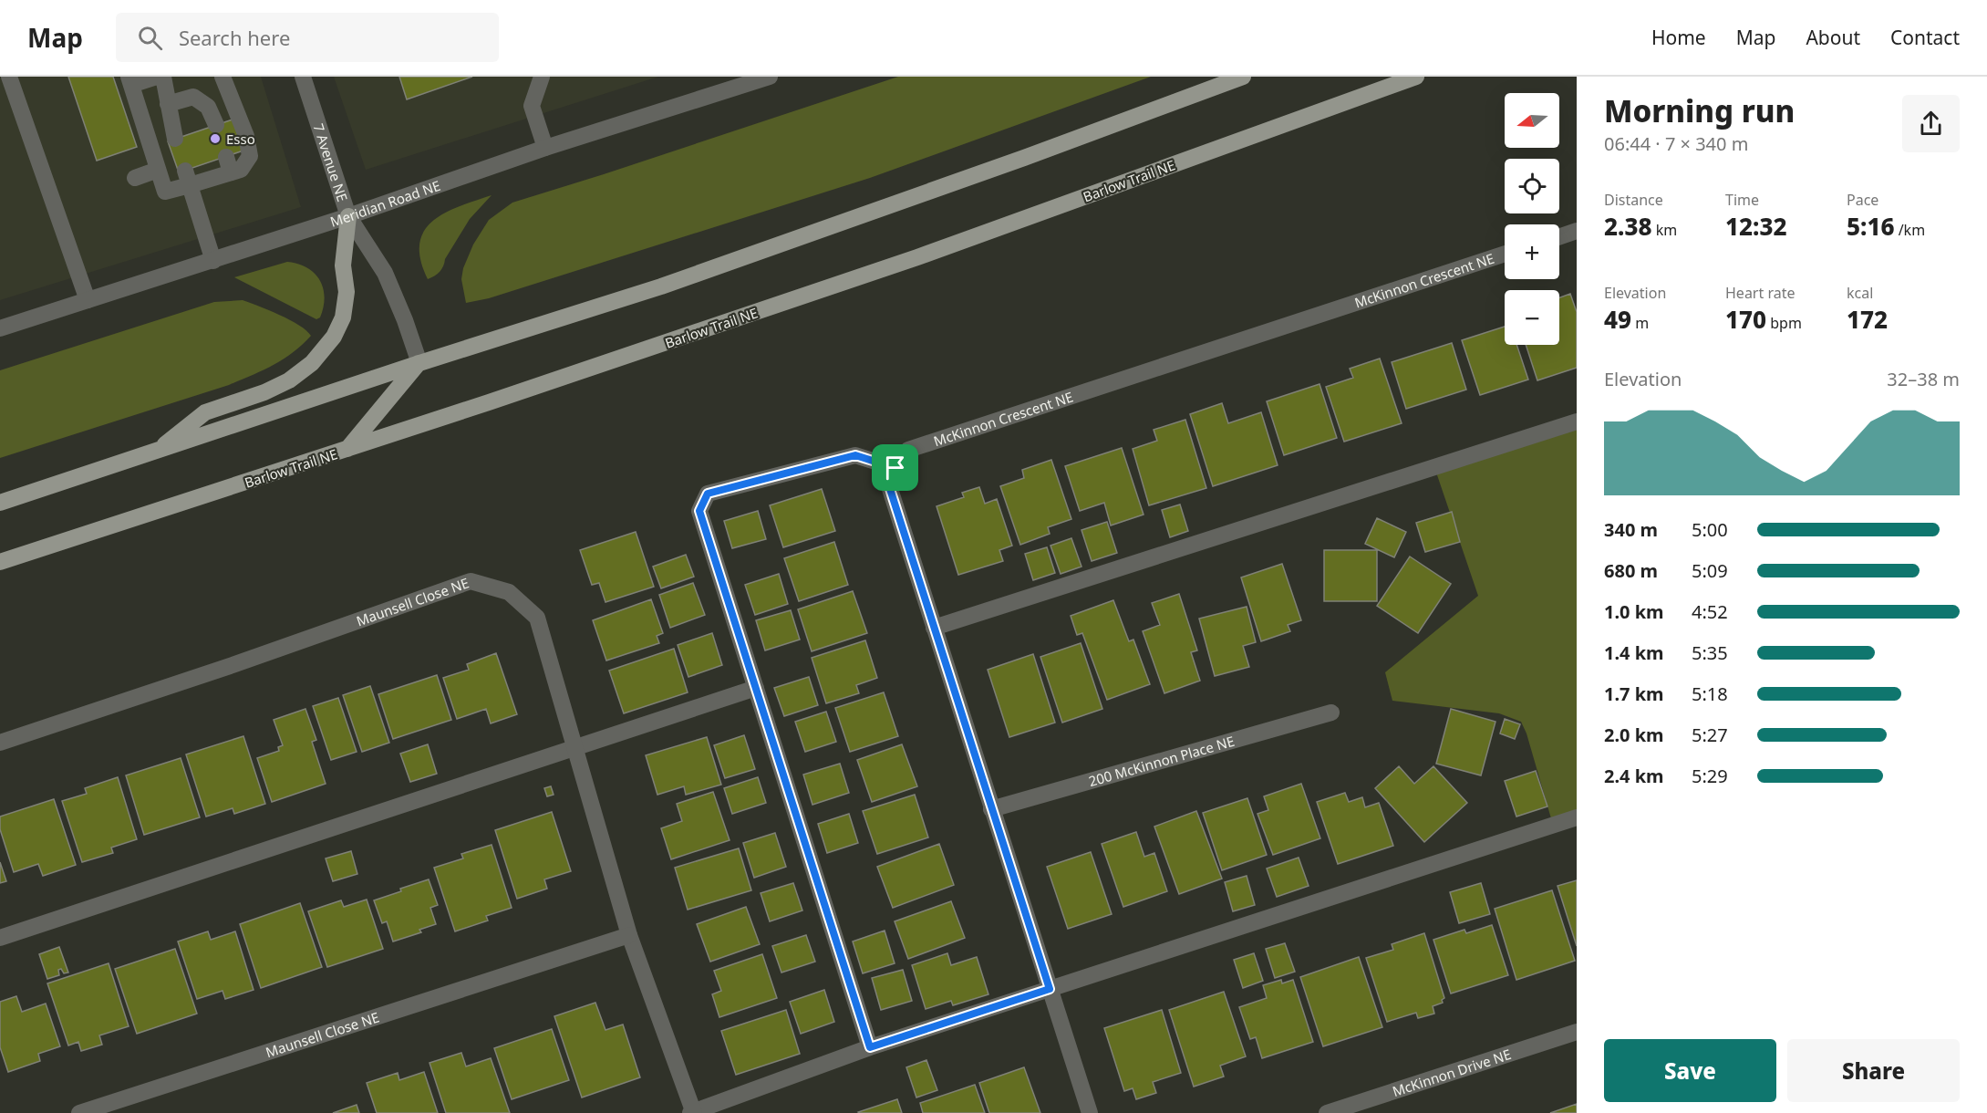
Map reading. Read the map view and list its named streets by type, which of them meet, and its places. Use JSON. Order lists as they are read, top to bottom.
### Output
{
  "streets": {
    "main road": ["Barlow Trail NE"],
    "street": [
      "7 Avenue NE",
      "Meridian Road NE",
      "McKinnon Crescent NE",
      "Maunsell Close NE",
      "200 McKinnon Place NE",
      "McKinnon Drive NE"
    ]
  },
  "crossings": [
    ["7 Avenue NE", "Meridian Road NE"]
  ],
  "places": ["Esso"],
  "north": "left",
  "page": {
    "header": "Map",
    "search": "Search here",
    "nav": [
      "Home",
      "Map",
      "About",
      "Contact"
    ],
    "heading": ["Morning run", "06:44 · 7 × 340 m"],
    "map_buttons": ["+", "−"],
    "stats": [
      ["Distance", "2.38 km"],
      ["Time", "12:32"],
      ["Pace", "5:16 /km"],
      ["Elevation", "49 m"],
      ["Heart rate", "170 bpm"],
      ["kcal", "172"]
    ],
    "chart": ["Elevation", "32–38 m"],
    "list": [
      {
        "name": "340 m",
        "note": "5:00"
      },
      {
        "name": "680 m",
        "note": "5:09"
      },
      {
        "name": "1.0 km",
        "note": "4:52"
      },
      {
        "name": "1.4 km",
        "note": "5:35"
      },
      {
        "name": "1.7 km",
        "note": "5:18"
      },
      {
        "name": "2.0 km",
        "note": "5:27"
      },
      {
        "name": "2.4 km",
        "note": "5:29"
      }
    ],
    "buttons": ["Save", "Share"]
  }
}
